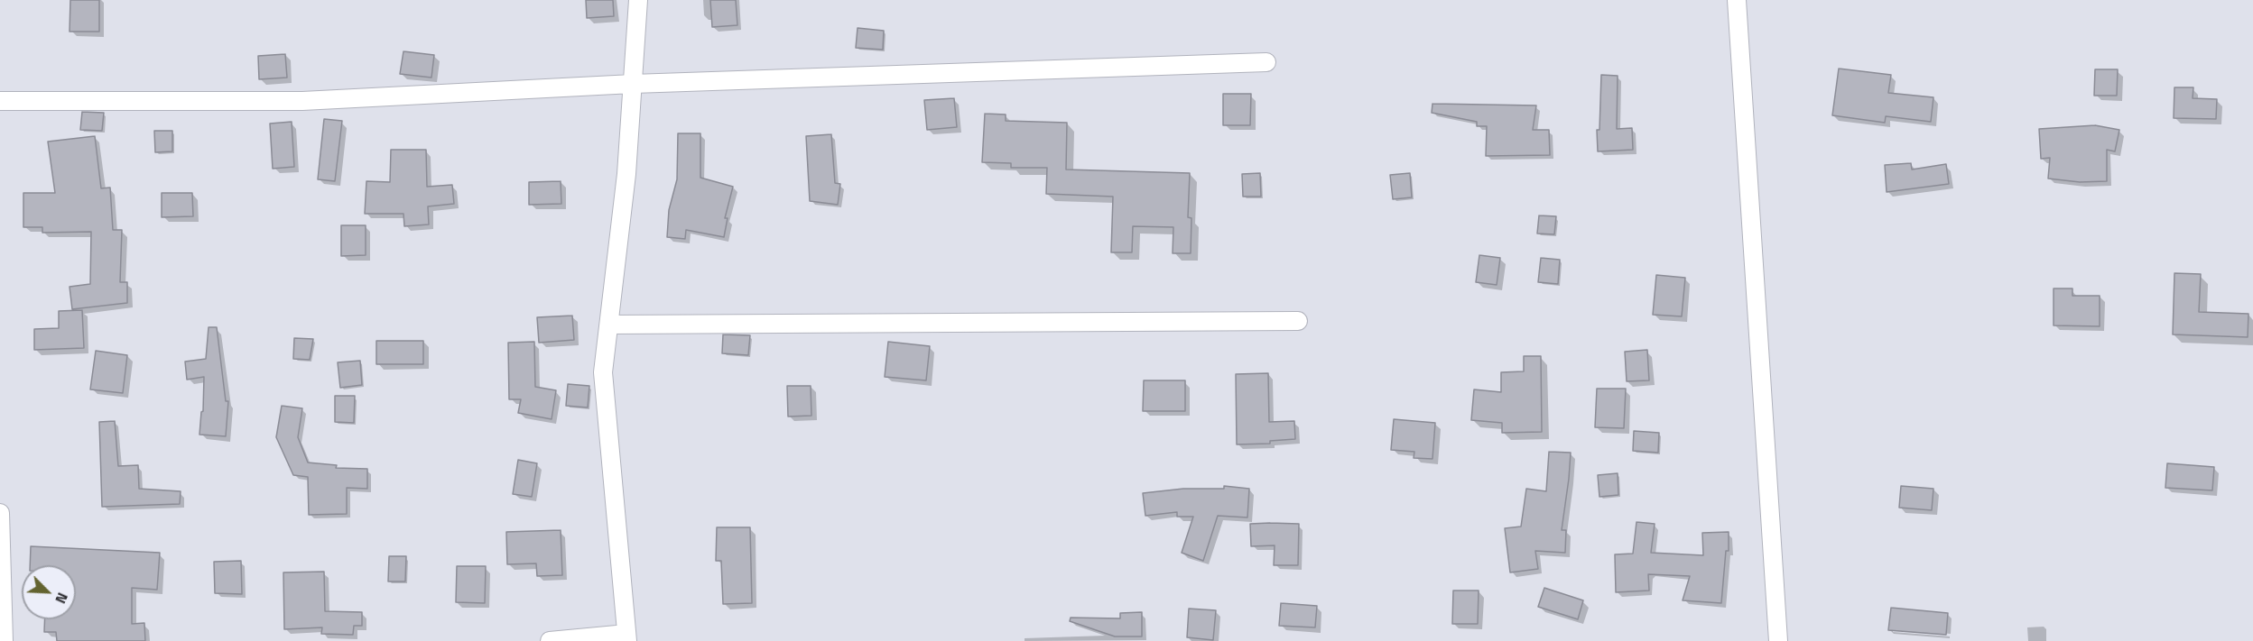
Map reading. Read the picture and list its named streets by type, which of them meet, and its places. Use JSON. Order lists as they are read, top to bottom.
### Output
{
  "north": "bottom right"
}
